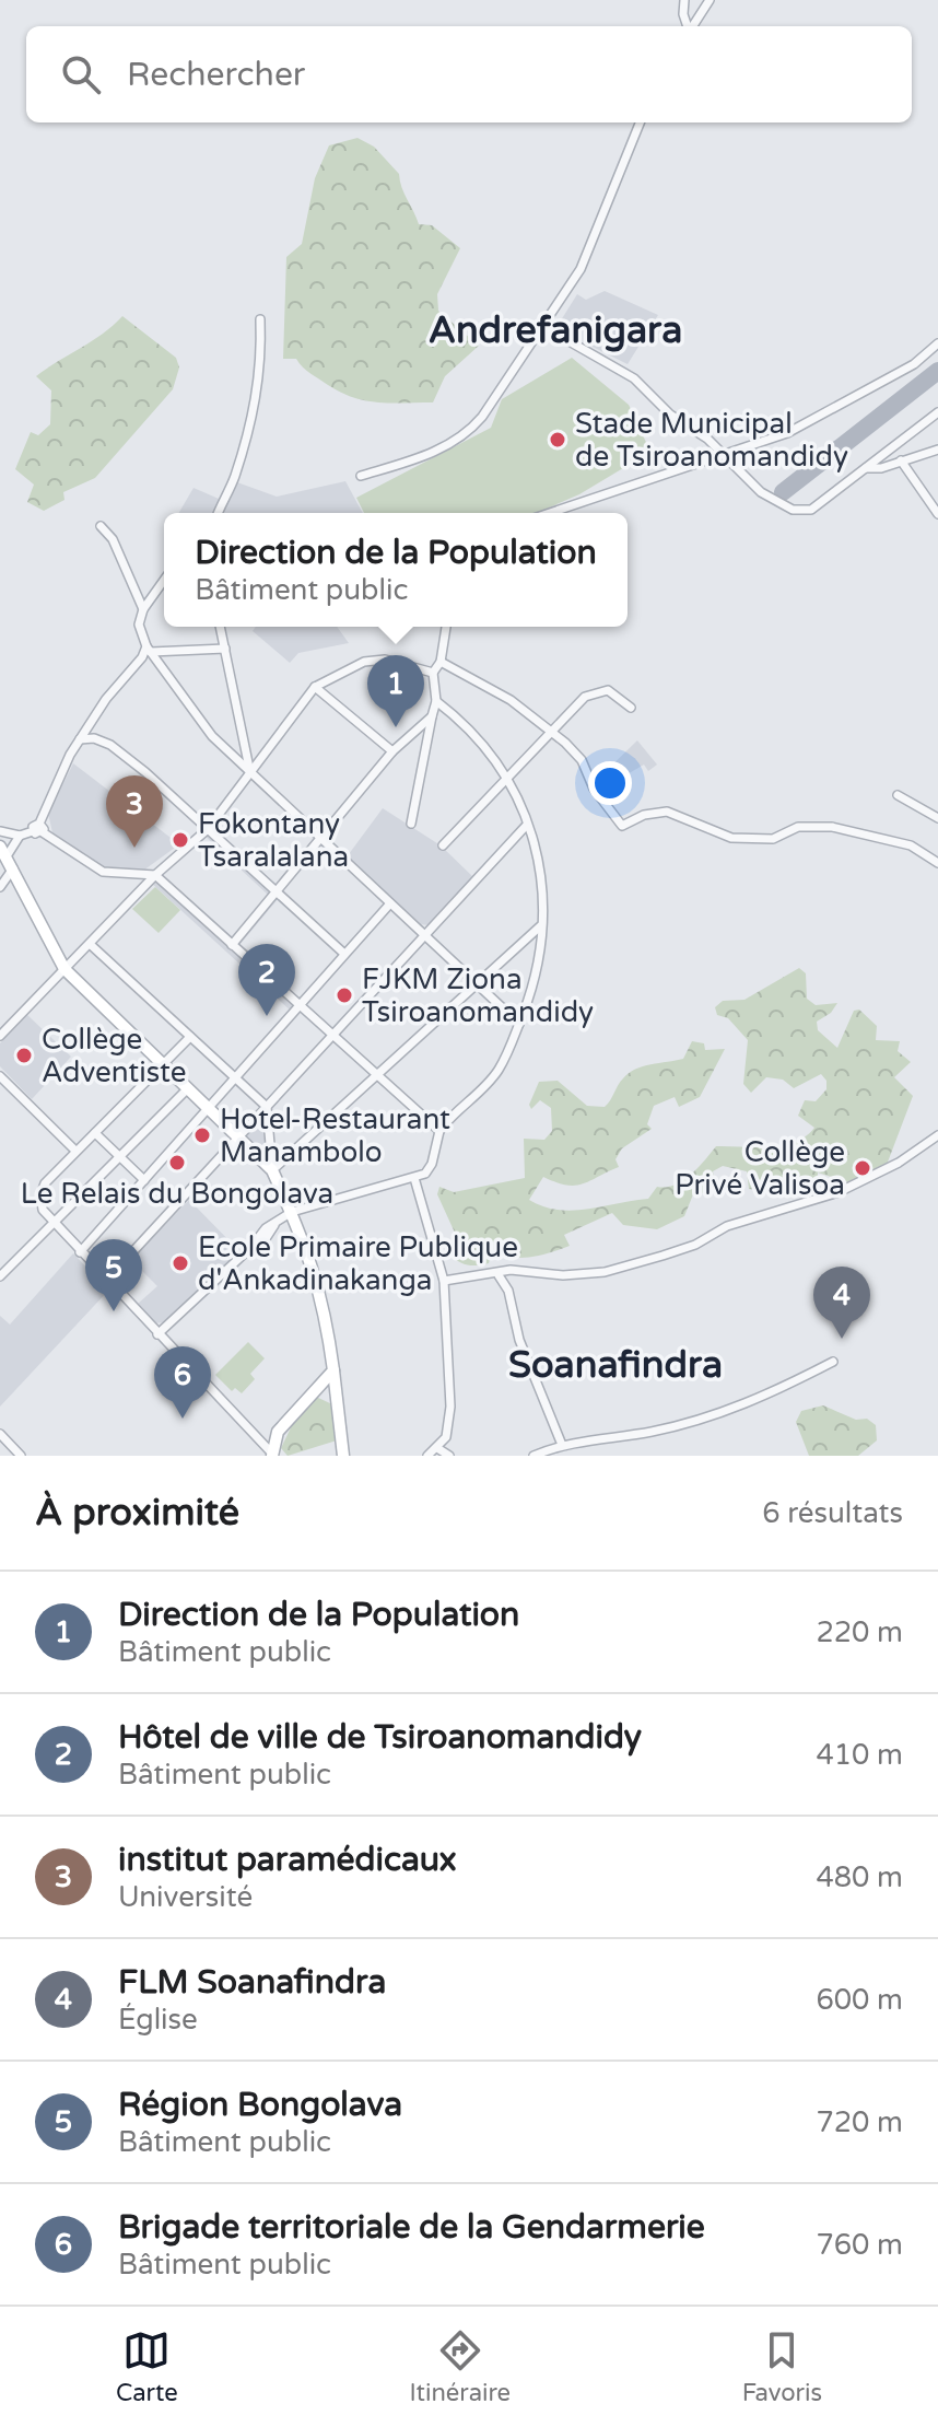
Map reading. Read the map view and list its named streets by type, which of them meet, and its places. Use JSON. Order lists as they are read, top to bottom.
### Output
{
  "districts": ["Andrefanigara", "Soanafindra"],
  "places": [
    "Stade Municipal de Tsiroanomandidy",
    "Fokontany Tsaralalana",
    "FJKM Ziona Tsiroanomandidy",
    "Collège Adventiste",
    "Hotel-Restaurant Manambolo",
    "Le Relais du Bongolava",
    "Collège Privé Valisoa",
    "Ecole Primaire Publique d'Ankadinakanga"
  ],
  "page": {
    "search": "Rechercher",
    "popup": ["Direction de la Population", "Bâtiment public"],
    "pins": [
      "1",
      "3",
      "2",
      "5",
      "4",
      "6"
    ],
    "heading": ["À proximité", "6 résultats"],
    "list": [
      {
        "mark": "1",
        "name": "Direction de la Population",
        "note": "Bâtiment public",
        "value": "220 m"
      },
      {
        "mark": "2",
        "name": "Hôtel de ville de Tsiroanomandidy",
        "note": "Bâtiment public",
        "value": "410 m"
      },
      {
        "mark": "3",
        "name": "institut paramédicaux",
        "note": "Université",
        "value": "480 m"
      },
      {
        "mark": "4",
        "name": "FLM Soanafindra",
        "note": "Église",
        "value": "600 m"
      },
      {
        "mark": "5",
        "name": "Région Bongolava",
        "note": "Bâtiment public",
        "value": "720 m"
      },
      {
        "mark": "6",
        "name": "Brigade territoriale de la Gendarmerie",
        "note": "Bâtiment public",
        "value": "760 m"
      }
    ],
    "nav": ["Carte", "Itinéraire", "Favoris"]
  }
}
